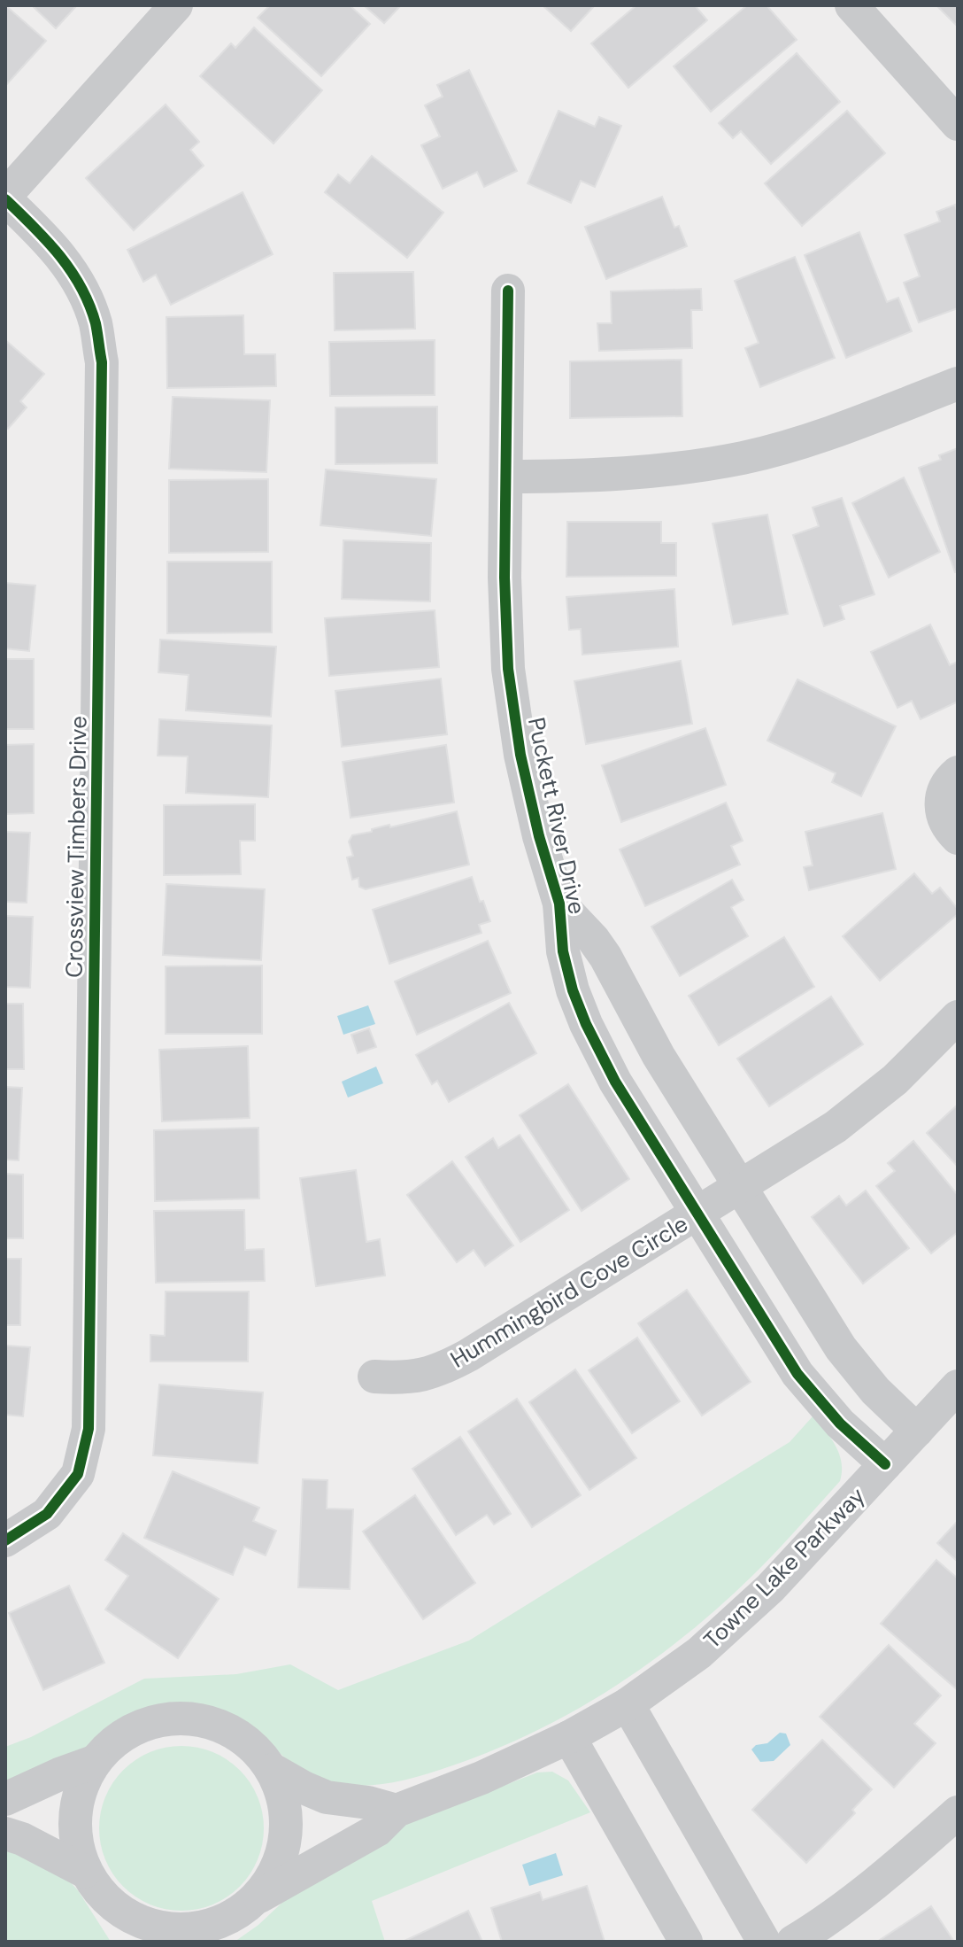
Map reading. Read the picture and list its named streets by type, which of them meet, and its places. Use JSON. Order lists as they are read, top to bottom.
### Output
{
  "streets": {
    "street": [
      "Puckett River Drive",
      "Crossview Timbers Drive",
      "Hummingbird Cove Circle",
      "Towne Lake Parkway"
    ]
  },
  "crossings": [
    ["Puckett River Drive", "Hummingbird Cove Circle"],
    ["Puckett River Drive", "Towne Lake Parkway"]
  ]
}
